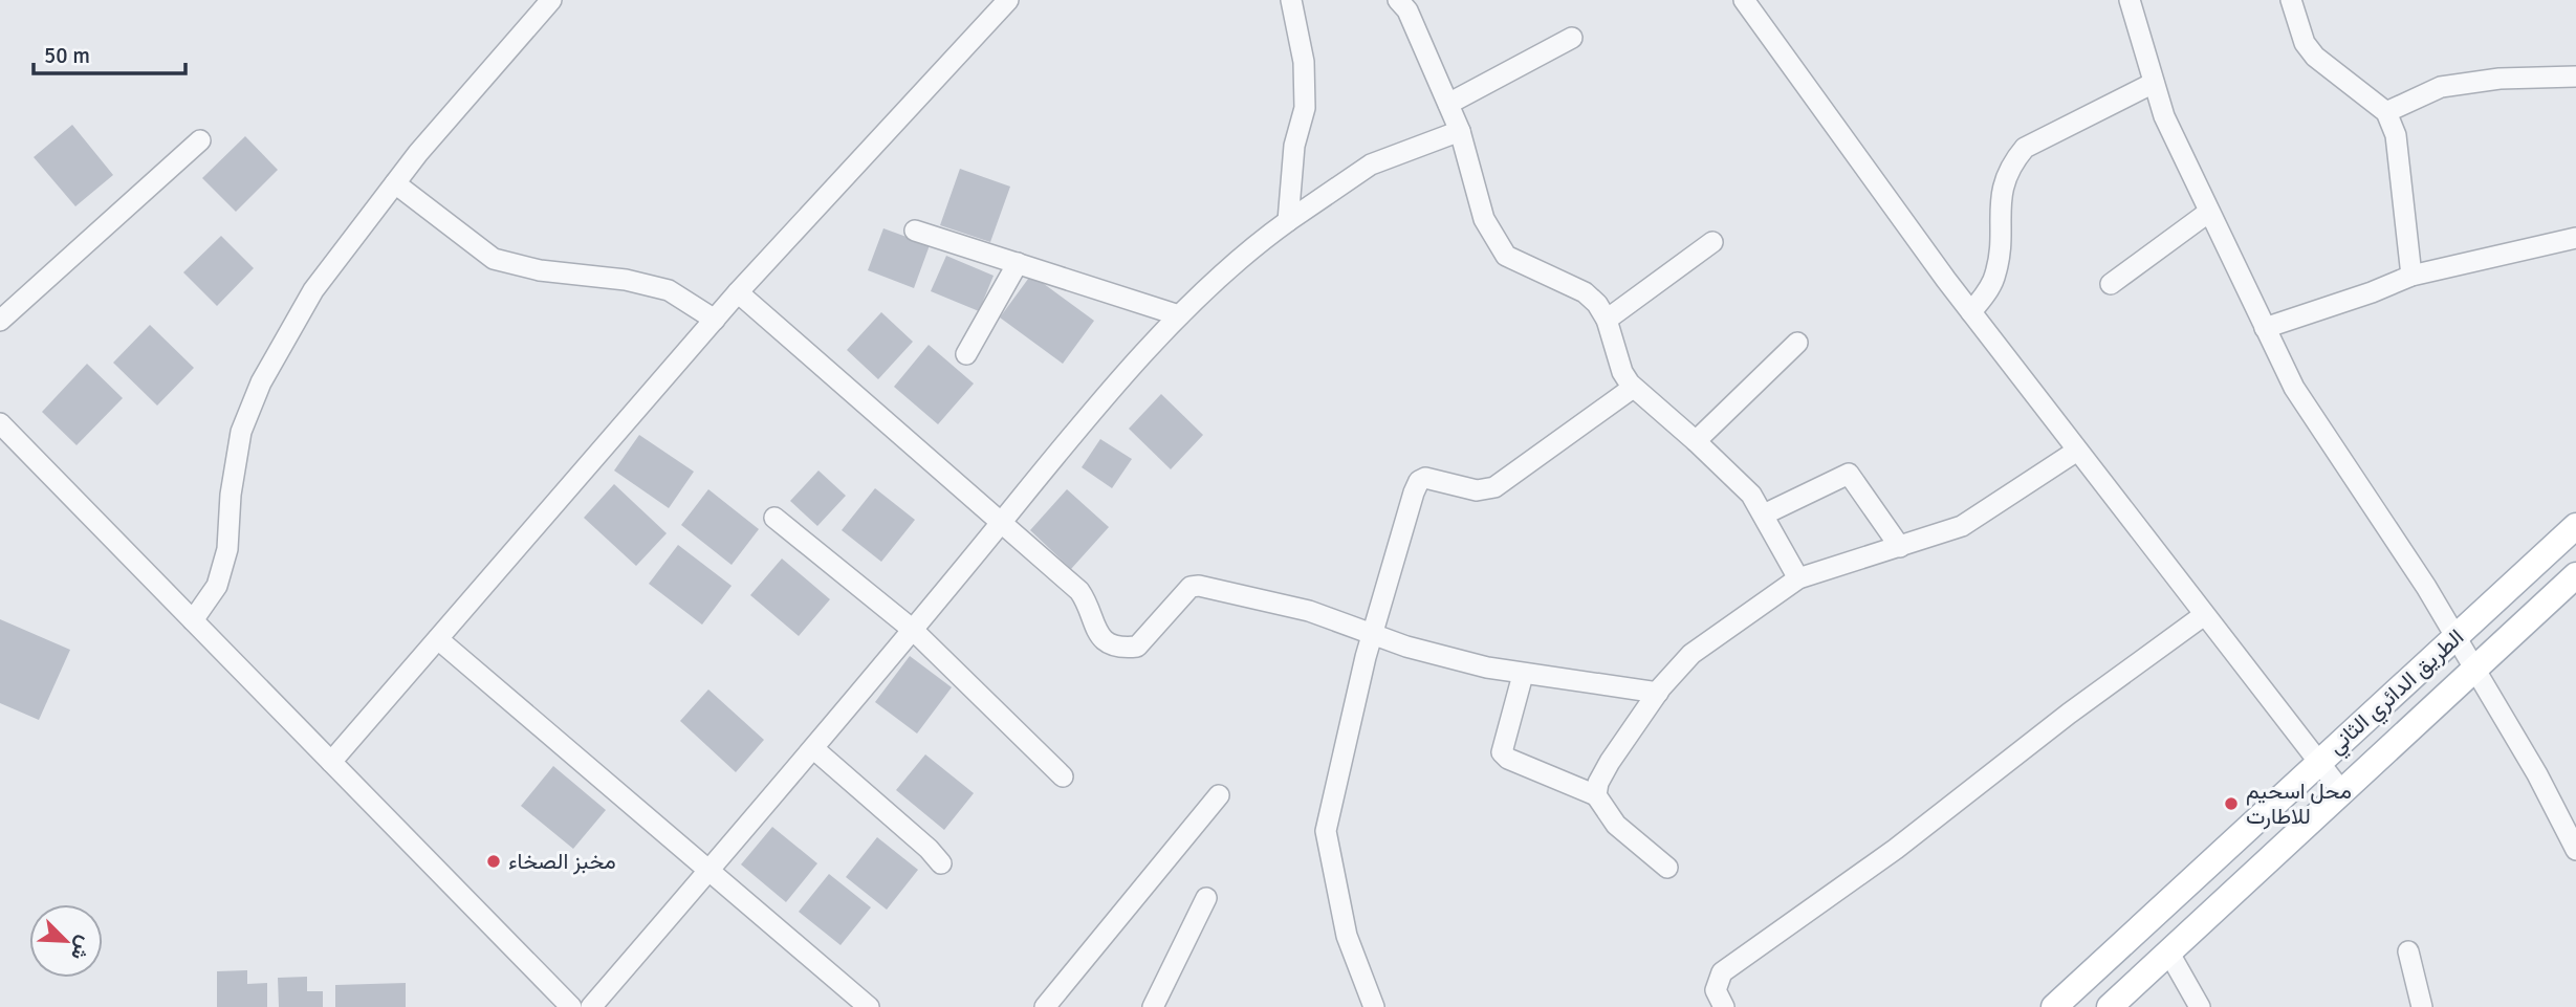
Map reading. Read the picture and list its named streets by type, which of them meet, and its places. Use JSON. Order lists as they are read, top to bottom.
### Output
{
  "streets": {
    "main road": ["الطريق الدائري الثاني"]
  },
  "places": ["محل اسحيم للاطارت", "مخبز الصخاء"],
  "scale_bar": "50 m",
  "north": "bottom right"
}
